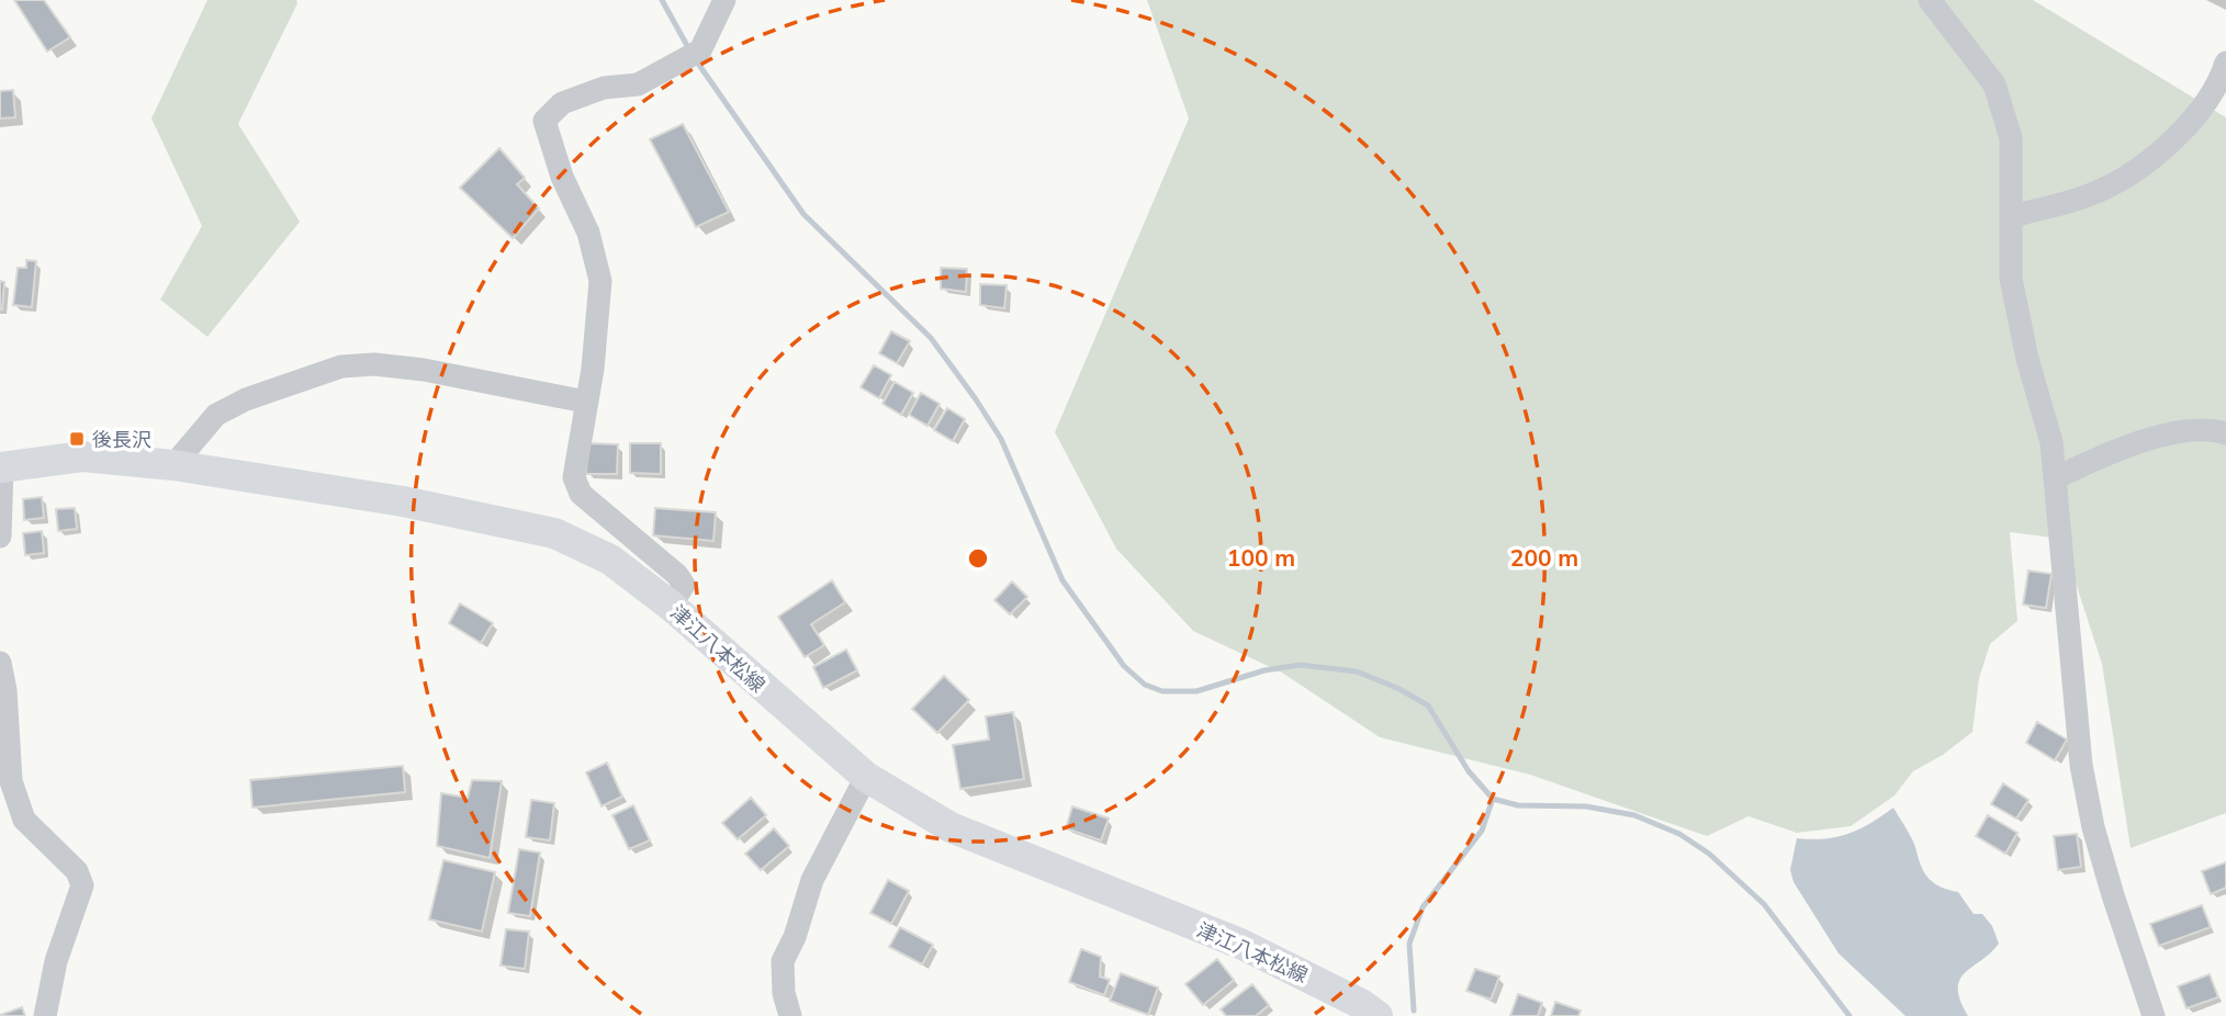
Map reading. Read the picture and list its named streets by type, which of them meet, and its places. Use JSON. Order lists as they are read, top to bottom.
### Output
{
  "streets": {
    "main road": ["津江八本松線"]
  },
  "places": {
    "transit": ["後長沢"]
  },
  "rings": ["100 m", "200 m"]
}
